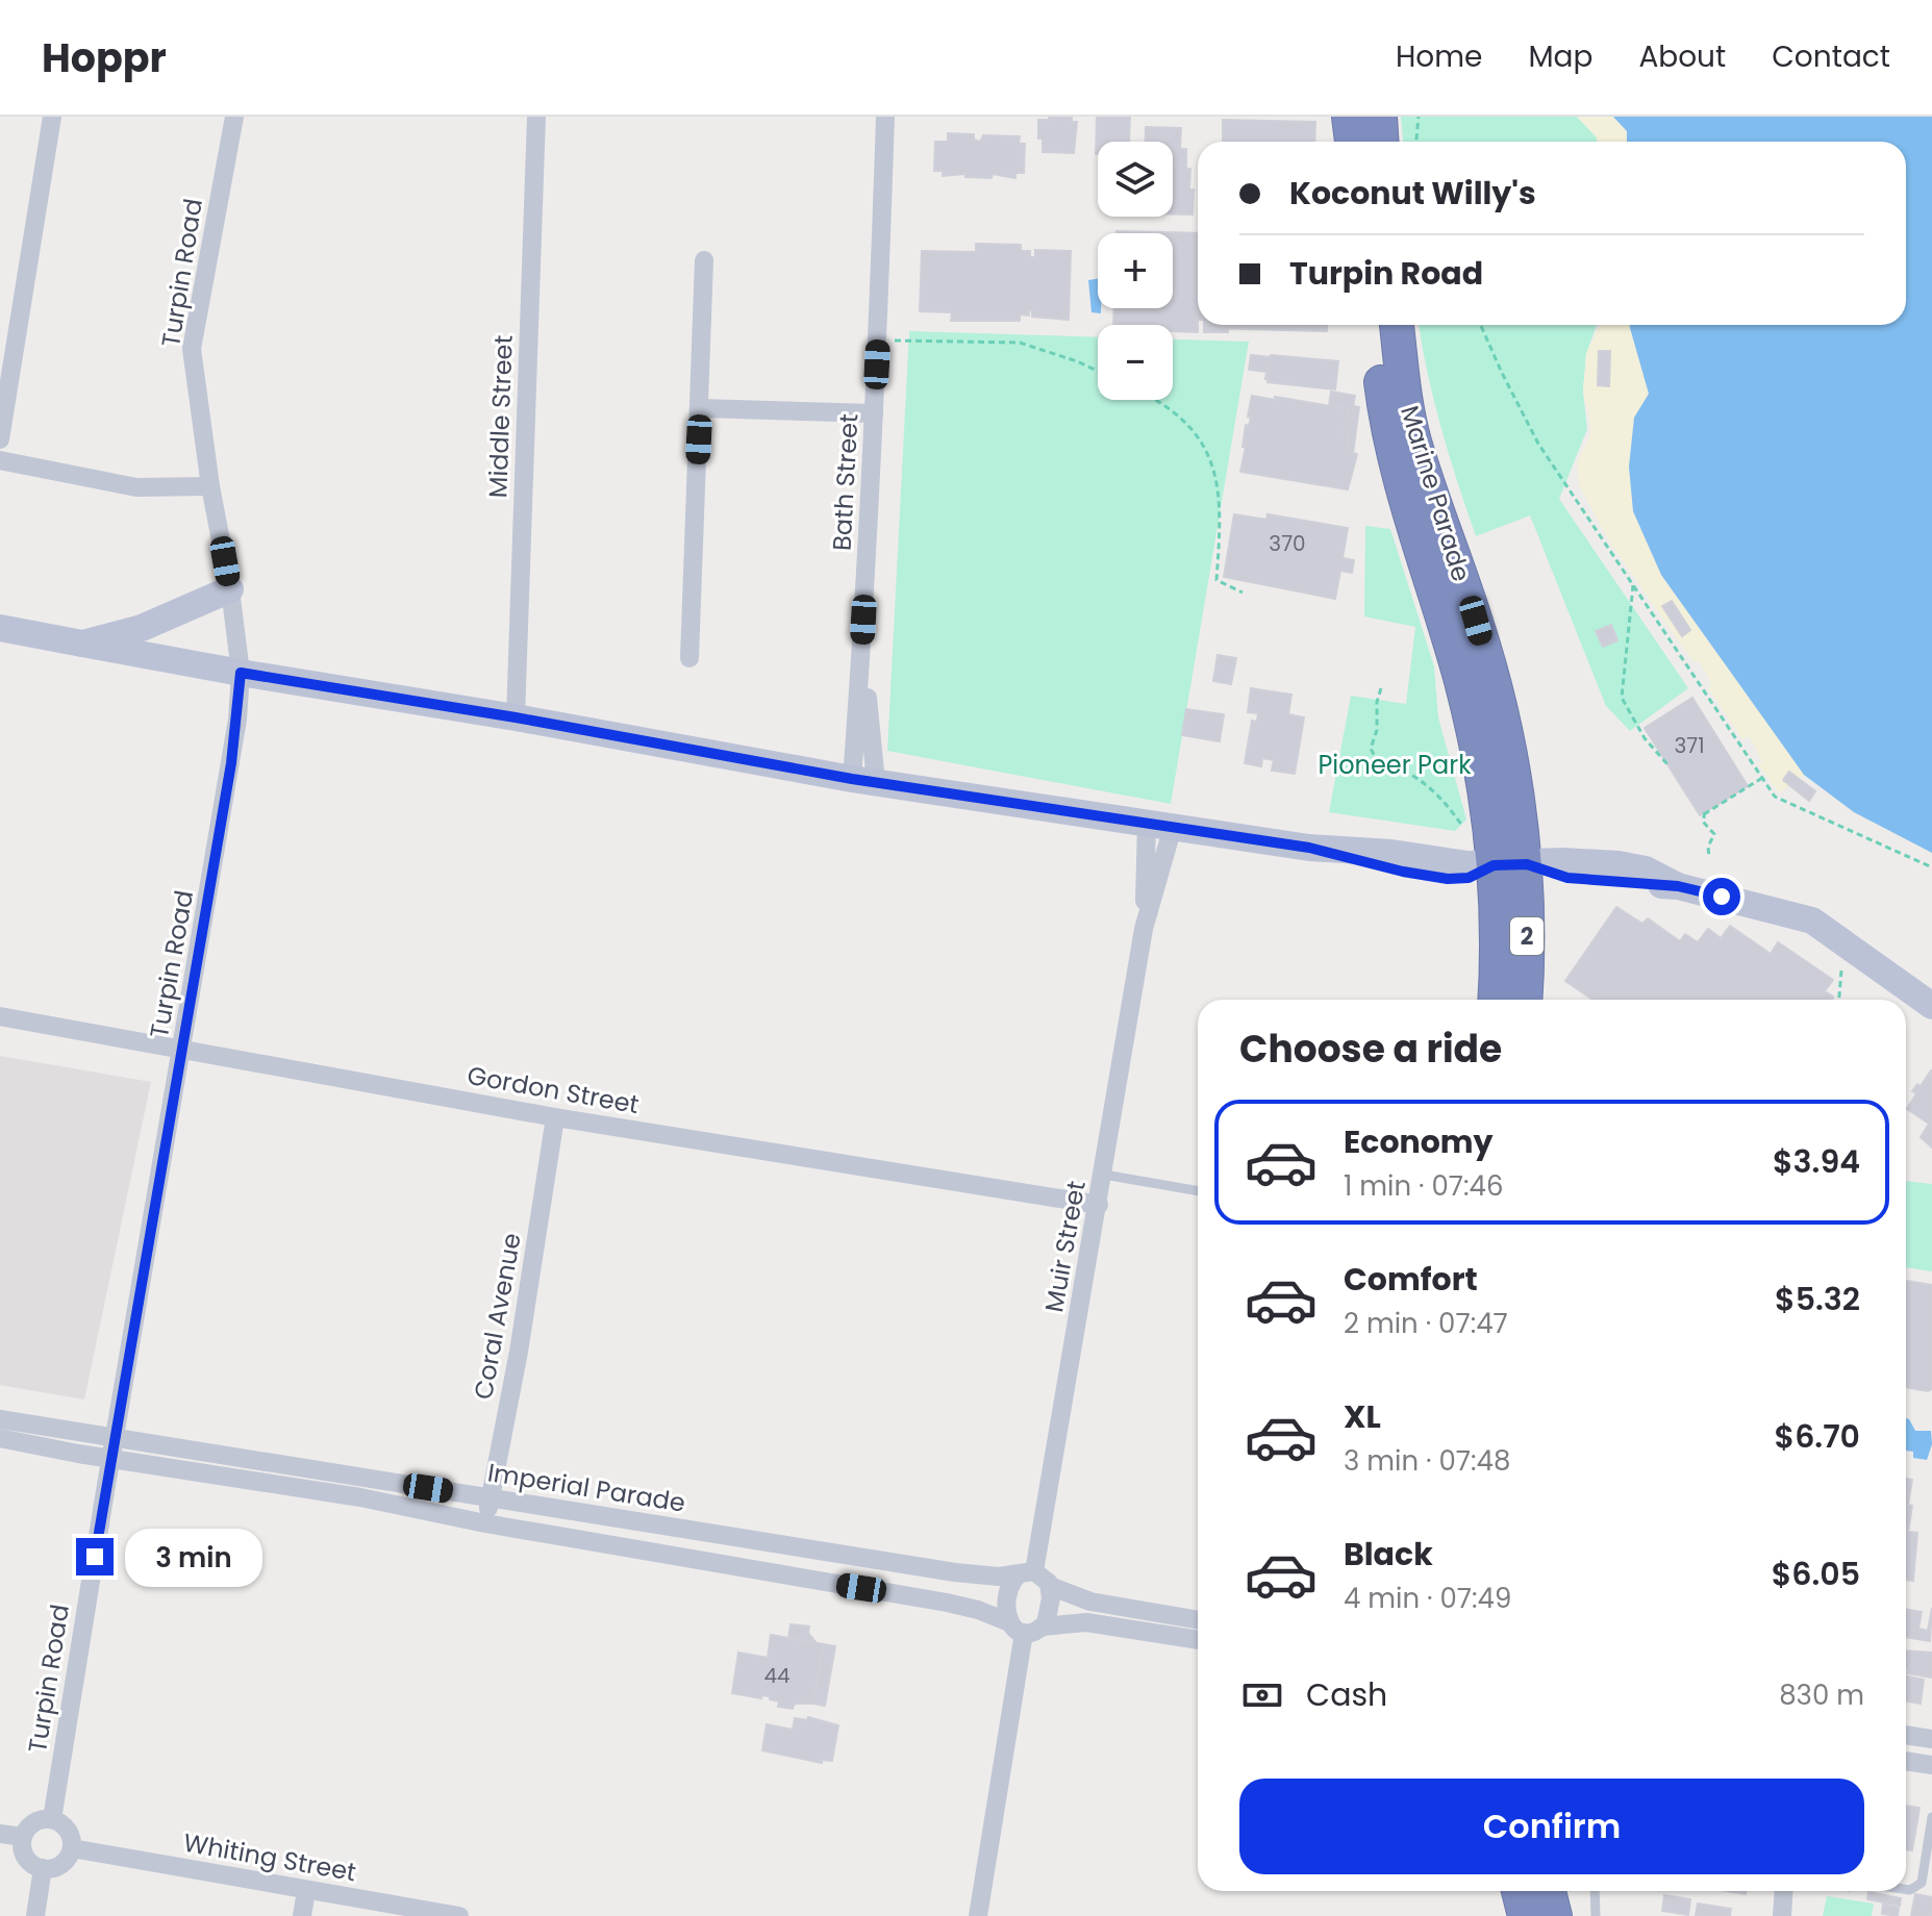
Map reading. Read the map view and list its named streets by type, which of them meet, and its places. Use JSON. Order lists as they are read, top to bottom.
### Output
{
  "streets": {
    "highway": ["Marine Parade", "2"],
    "street": [
      "Turpin Road",
      "Middle Street",
      "Bath Street",
      "Gordon Street",
      "Muir Street",
      "Coral Avenue",
      "Imperial Parade",
      "Whiting Street"
    ]
  },
  "crossings": [
    ["Turpin Road", "Gordon Street"],
    ["Turpin Road", "Imperial Parade"],
    ["Turpin Road", "Whiting Street"],
    ["Marine Parade", "2"],
    ["Gordon Street", "Muir Street"],
    ["Gordon Street", "Coral Avenue"],
    ["Muir Street", "Imperial Parade"],
    ["Coral Avenue", "Imperial Parade"]
  ],
  "parks": ["Pioneer Park"],
  "house_numbers": ["370", "371", "44"],
  "page": {
    "header": "Hoppr",
    "nav": [
      "Home",
      "Map",
      "About",
      "Contact"
    ],
    "map_buttons": ["+", "−"],
    "banner": ["Koconut Willy's", "Turpin Road"],
    "heading": "Choose a ride",
    "list": [
      {
        "name": "Economy",
        "note": "1 min · 07:46",
        "value": "$3.94"
      },
      {
        "name": "Comfort",
        "note": "2 min · 07:47",
        "value": "$5.32"
      },
      {
        "name": "XL",
        "note": "3 min · 07:48",
        "value": "$6.70"
      },
      {
        "name": "Black",
        "note": "4 min · 07:49",
        "value": "$6.05"
      }
    ],
    "bubble": "3 min",
    "pay": ["Cash", "830 m"],
    "buttons": "Confirm"
  }
}
